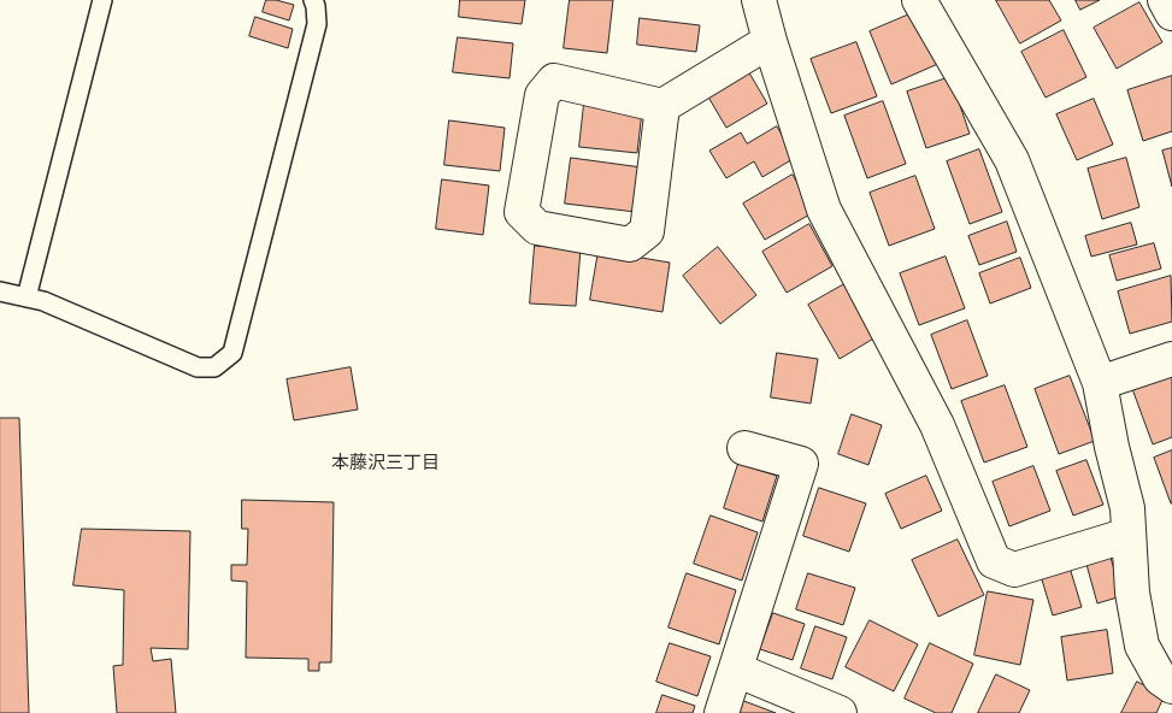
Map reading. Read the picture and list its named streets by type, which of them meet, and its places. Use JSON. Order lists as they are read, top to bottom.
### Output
{
  "districts": ["本藤沢三丁目"]
}
